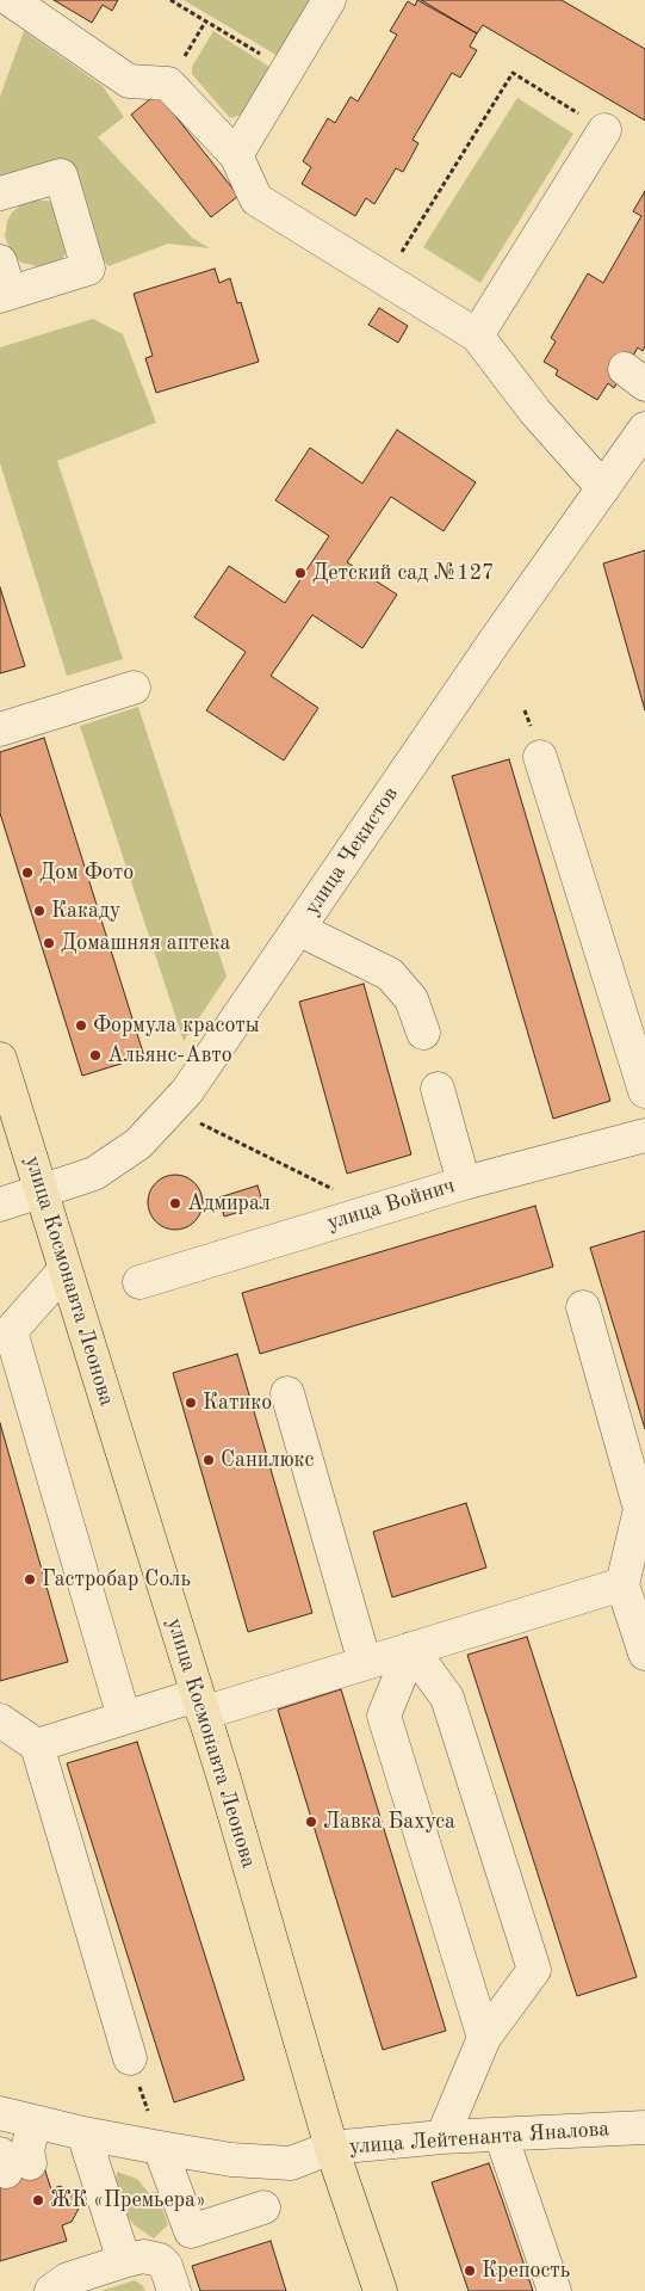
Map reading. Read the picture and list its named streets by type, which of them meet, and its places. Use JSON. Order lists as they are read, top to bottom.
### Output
{
  "streets": {
    "main road": ["улица Космонавта Леонова"],
    "street": ["улица Чекистов", "улица Войнич", "улица Лейтенанта Яналова"]
  },
  "crossings": [
    ["улица Чекистов", "улица Космонавта Леонова"],
    ["улица Космонавта Леонова", "улица Лейтенанта Яналова"]
  ],
  "places": [
    "Детский сад №127",
    "Дом Фото",
    "Какаду",
    "Домашняя аптека",
    "Формула красоты",
    "Альянс-Авто",
    "Адмирал",
    "Катико",
    "Санилюкс",
    "Гастробар Соль",
    "Лавка Бахуса",
    "ЖК «Премьера»",
    "Крепость"
  ]
}
